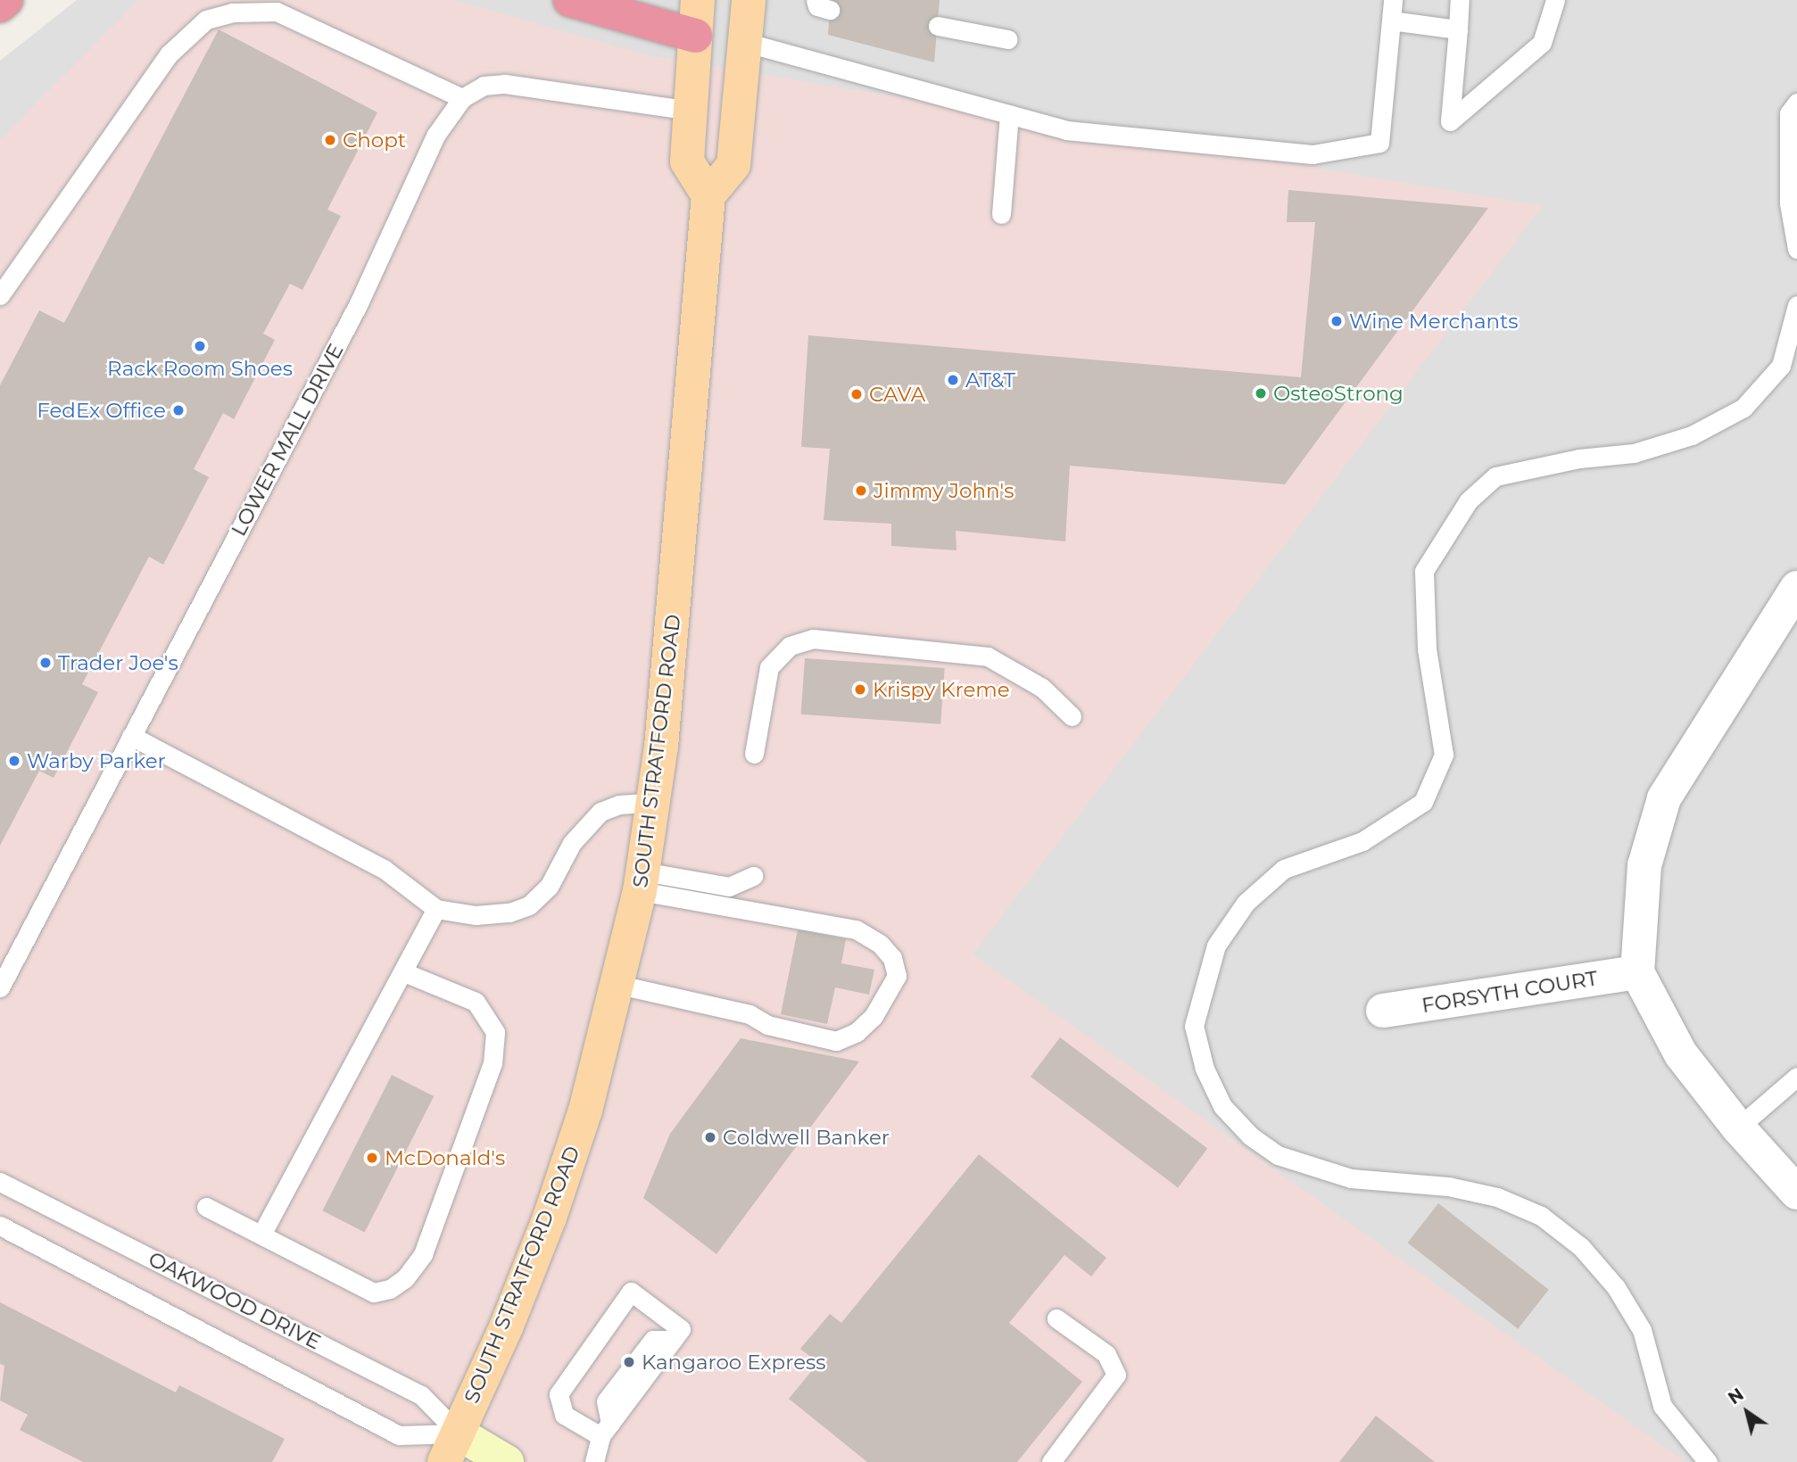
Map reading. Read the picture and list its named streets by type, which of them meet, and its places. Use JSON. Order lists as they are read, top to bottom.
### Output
{
  "streets": {
    "main road": ["SOUTH STRATFORD ROAD"],
    "street": ["FORSYTH COURT", "OAKWOOD DRIVE"],
    "lane": ["LOWER MALL DRIVE"]
  },
  "crossings": [
    ["SOUTH STRATFORD ROAD", "OAKWOOD DRIVE"]
  ],
  "places": [
    "Chopt",
    "Wine Merchants",
    "Rack Room Shoes",
    "AT&T",
    "OsteoStrong",
    "CAVA",
    "FedEx Office",
    "Jimmy John's",
    "Trader Joe's",
    "Krispy Kreme",
    "Warby Parker",
    "Coldwell Banker",
    "McDonald's",
    "Kangaroo Express"
  ],
  "north": "top left"
}
